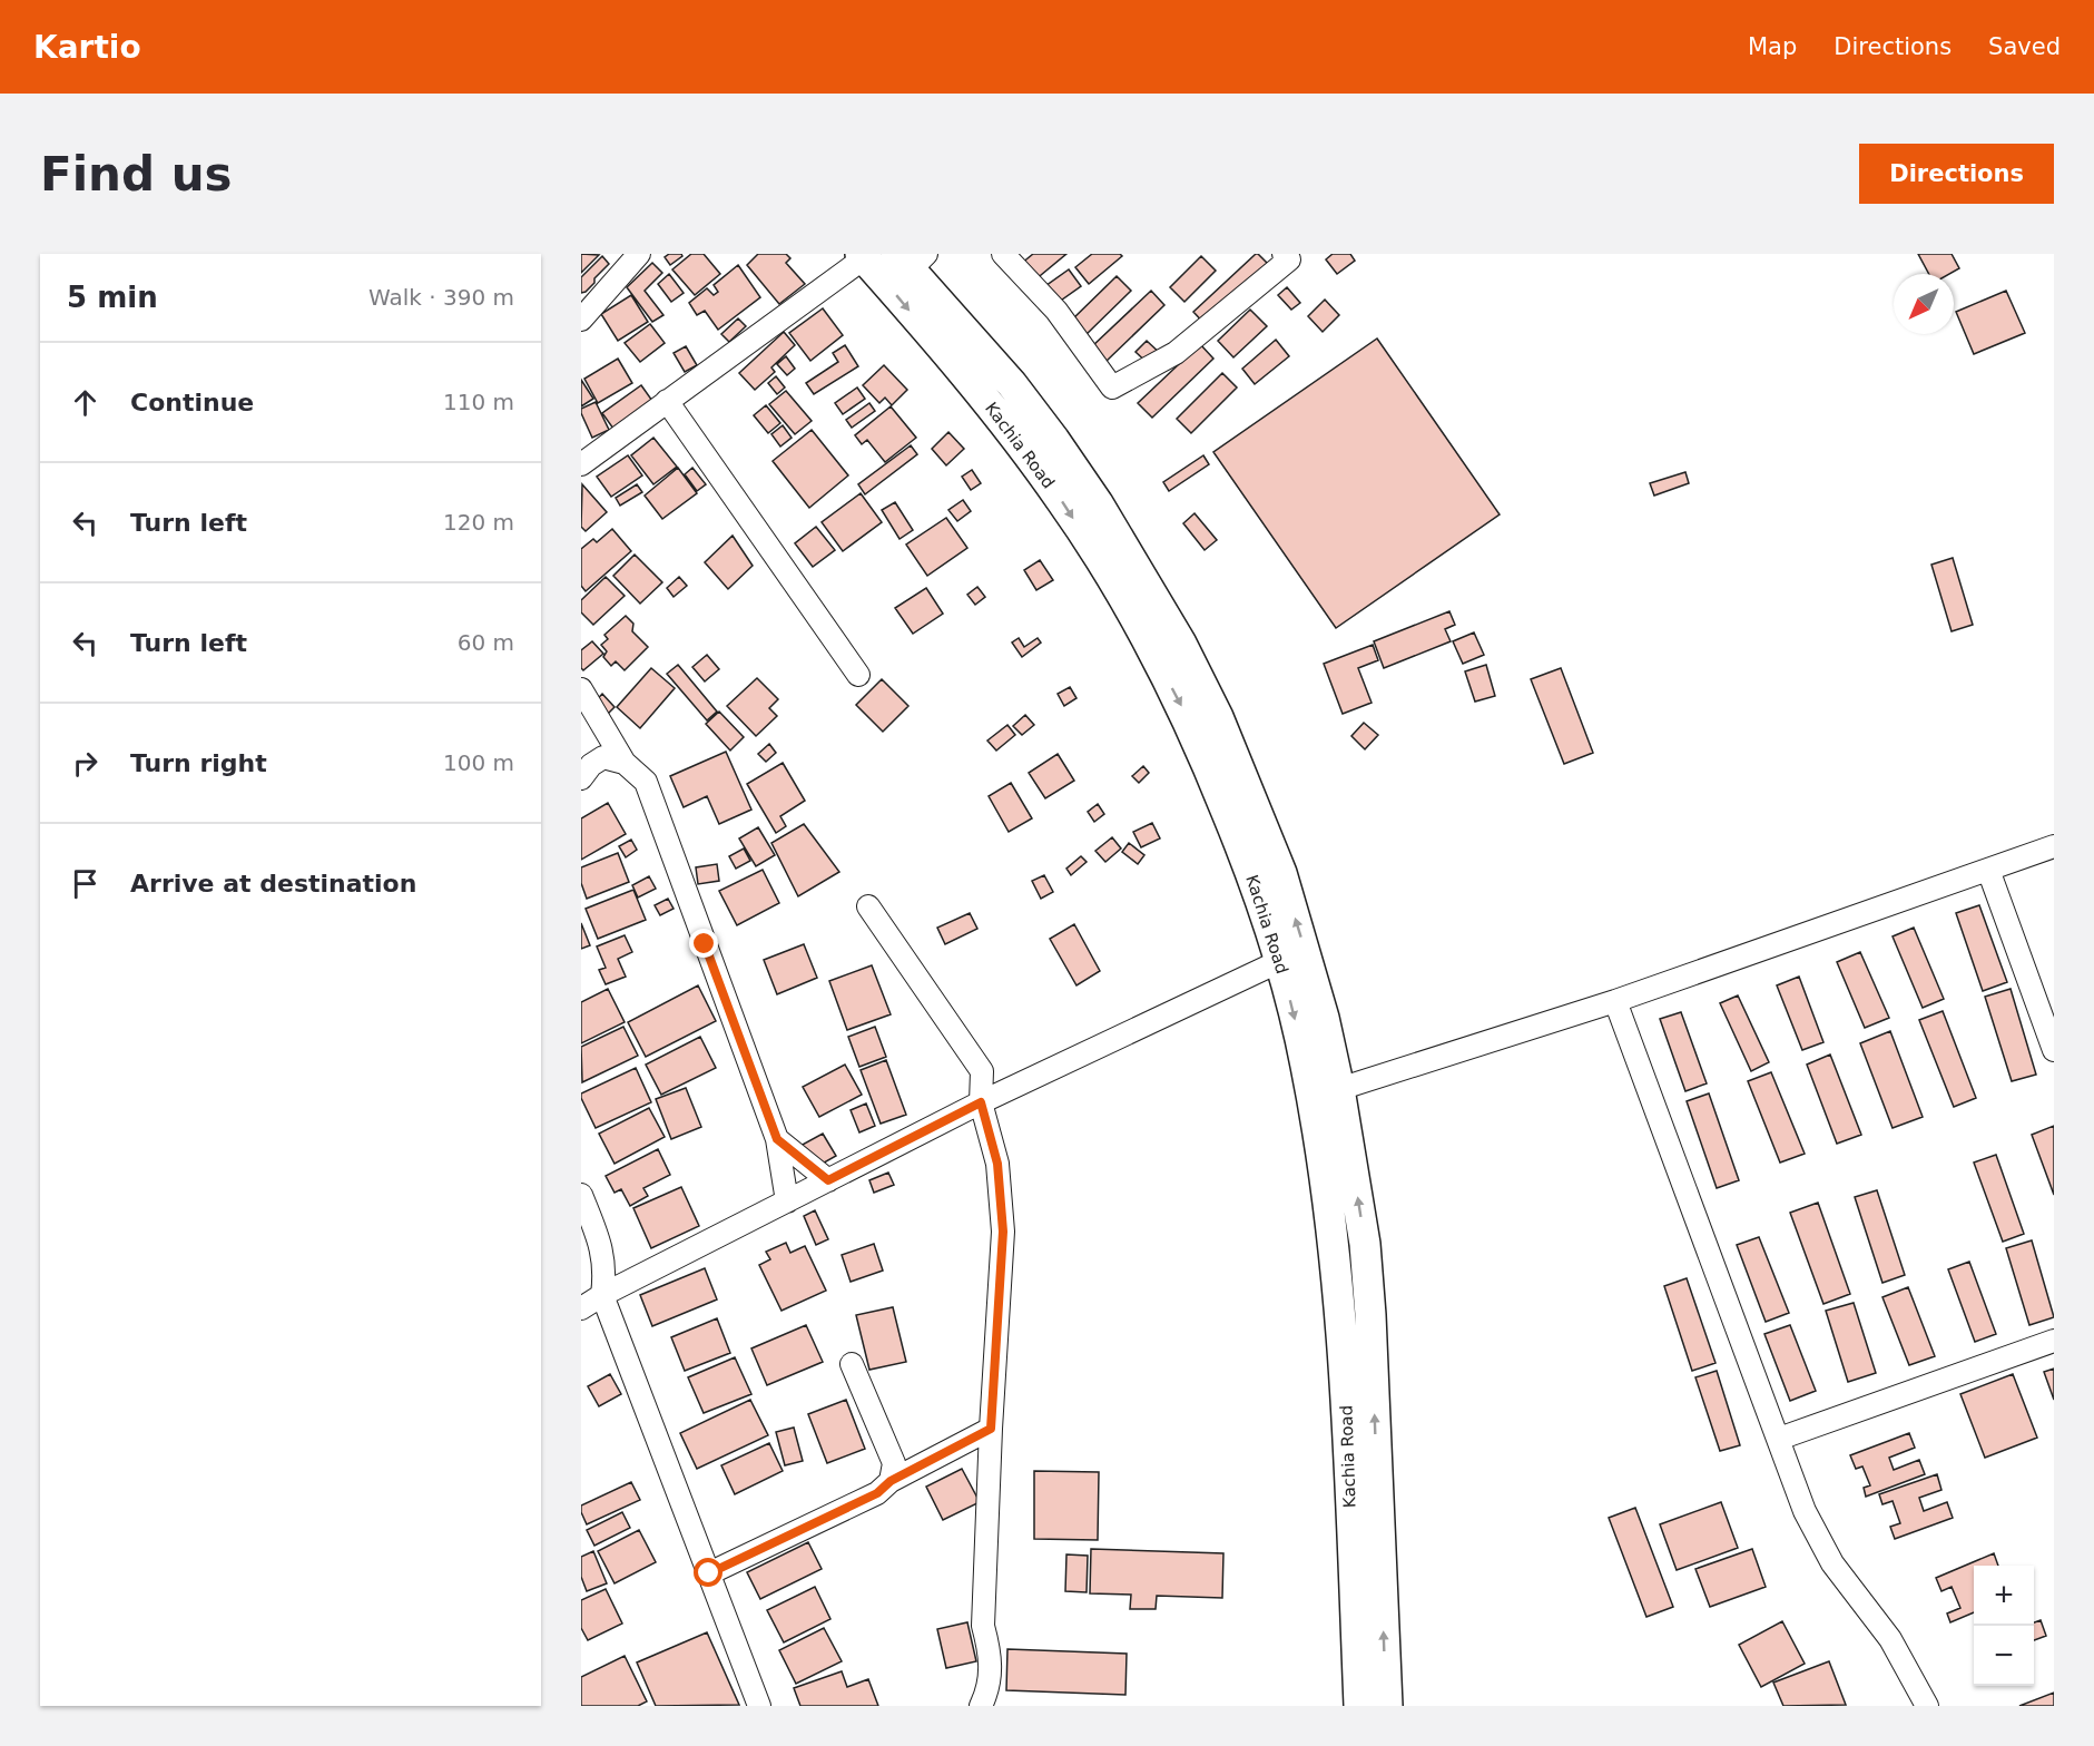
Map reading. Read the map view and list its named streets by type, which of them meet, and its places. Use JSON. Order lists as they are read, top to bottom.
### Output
{
  "streets": {
    "highway": ["Kachia Road"]
  },
  "north": "bottom left",
  "page": {
    "header": "Kartio",
    "nav": ["Map", "Directions", "Saved"],
    "buttons": "Directions",
    "title": "Find us",
    "heading": ["5 min", "Walk · 390 m"],
    "list": [
      ["Continue", "110 m"],
      ["Turn left", "120 m"],
      ["Turn left", "60 m"],
      ["Turn right", "100 m"],
      "Arrive at destination"
    ],
    "map_buttons": ["+", "−"]
  }
}
